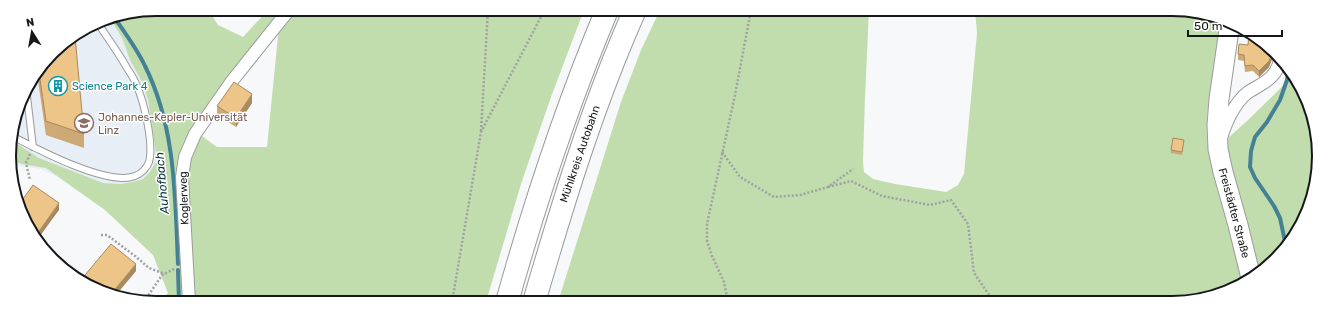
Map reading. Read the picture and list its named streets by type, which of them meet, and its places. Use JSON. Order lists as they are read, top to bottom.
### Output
{
  "streets": {
    "highway": ["Mühlkreis Autobahn"],
    "main road": ["Freistädter Straße"],
    "street": ["Koglerweg"]
  },
  "water": ["Auhofbach"],
  "places": {
    "building": ["Science Park 4"],
    "school or university": ["Johannes-Kepler-Universität Linz"]
  },
  "scale_bar": "50 m",
  "north": "top"
}
